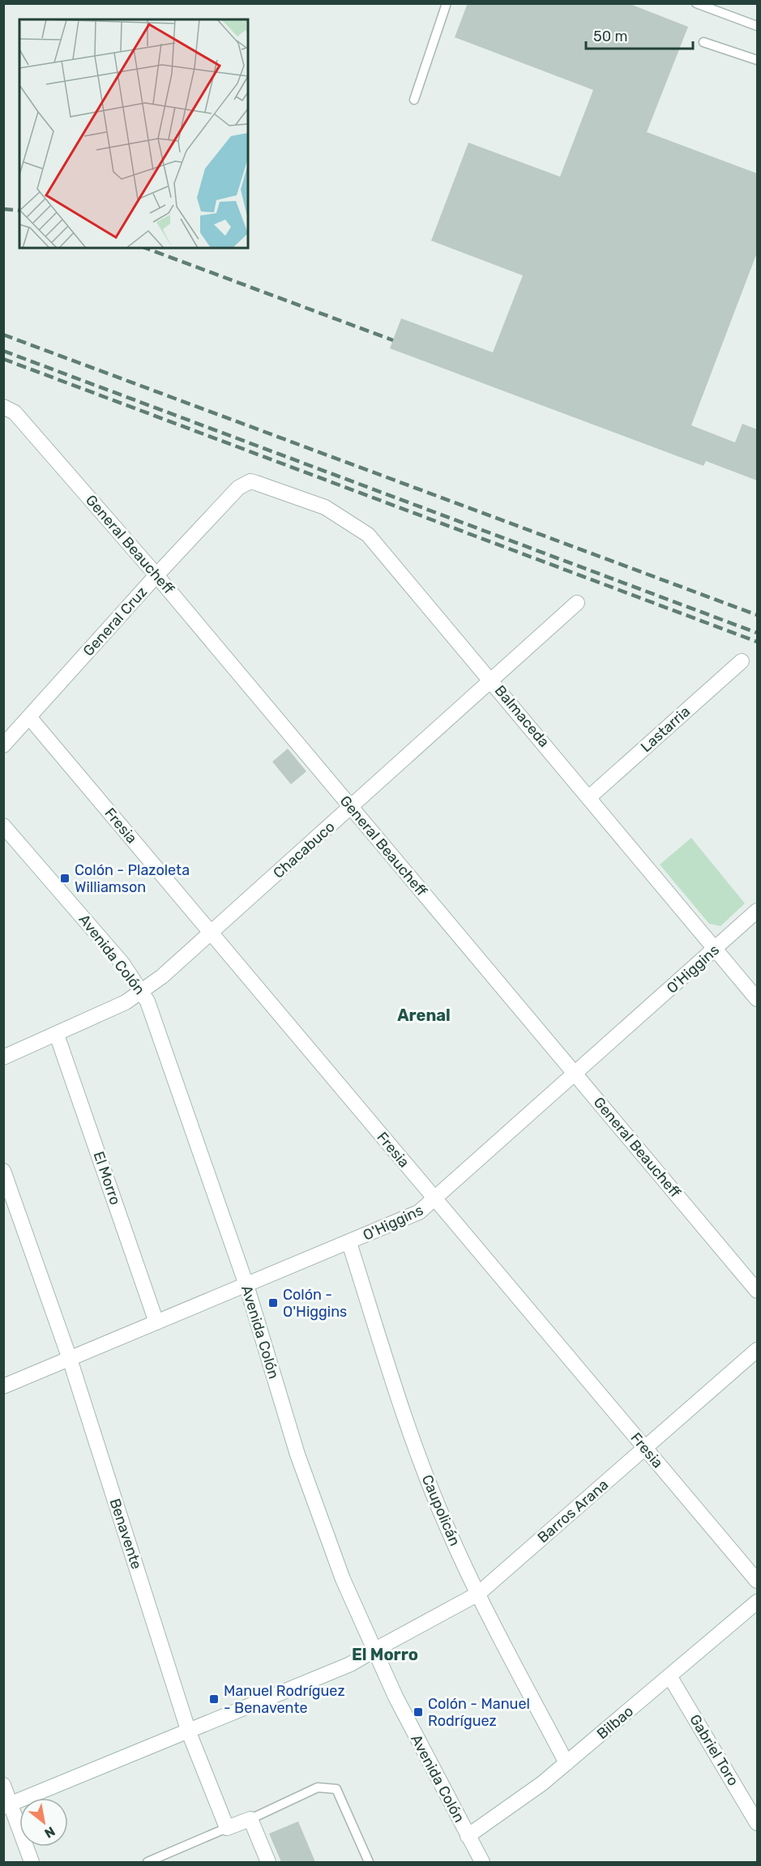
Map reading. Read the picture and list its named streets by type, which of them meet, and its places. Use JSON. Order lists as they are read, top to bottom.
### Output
{
  "streets": {
    "street": [
      "General Beaucheff",
      "General Cruz",
      "Balmaceda",
      "Lastarria",
      "Fresia",
      "Chacabuco",
      "Avenida Colón",
      "O'Higgins",
      "El Morro",
      "Caupolicán",
      "Barros Arana",
      "Benavente",
      "Bilbao",
      "Gabriel Toro"
    ]
  },
  "crossings": [
    ["General Beaucheff", "General Cruz"],
    ["General Beaucheff", "Chacabuco"],
    ["General Beaucheff", "O'Higgins"],
    ["General Cruz", "Balmaceda"],
    ["General Cruz", "Fresia"],
    ["Balmaceda", "Lastarria"],
    ["Balmaceda", "Chacabuco"],
    ["Balmaceda", "O'Higgins"],
    ["Fresia", "Chacabuco"],
    ["Fresia", "O'Higgins"],
    ["Fresia", "Barros Arana"],
    ["Chacabuco", "Avenida Colón"],
    ["Chacabuco", "El Morro"],
    ["Avenida Colón", "O'Higgins"],
    ["Avenida Colón", "Barros Arana"],
    ["Avenida Colón", "Bilbao"],
    ["O'Higgins", "El Morro"],
    ["O'Higgins", "Caupolicán"],
    ["O'Higgins", "Benavente"],
    ["Caupolicán", "Barros Arana"],
    ["Caupolicán", "Bilbao"],
    ["Barros Arana", "Benavente"],
    ["Bilbao", "Gabriel Toro"]
  ],
  "districts": ["Arenal", "El Morro"],
  "places": {
    "transit": [
      "Colón - Plazoleta Williamson",
      "Colón - O'Higgins",
      "Manuel Rodríguez - Benavente",
      "Colón - Manuel Rodríguez"
    ]
  },
  "scale_bar": "50 m",
  "north": "bottom right"
}
